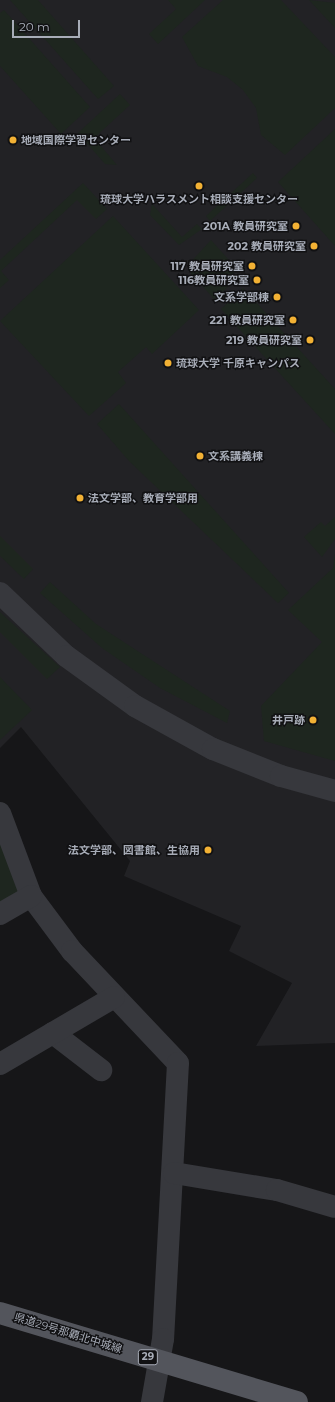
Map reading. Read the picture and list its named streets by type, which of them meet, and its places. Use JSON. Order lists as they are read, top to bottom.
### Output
{
  "streets": {
    "main road": ["県道29号那覇北中城線", "29"]
  },
  "places": [
    "地域国際学習センター",
    "琉球大学ハラスメント相談支援センター",
    "201A 教員研究室",
    "202 教員研究室",
    "117 教員研究室",
    "116教員研究室",
    "文系学部棟",
    "221 教員研究室",
    "219 教員研究室",
    "琉球大学 千原キャンパス",
    "文系講義棟",
    "法文学部、教育学部用",
    "井戸跡",
    "法文学部、図書館、生協用"
  ],
  "scale_bar": "20 m"
}
